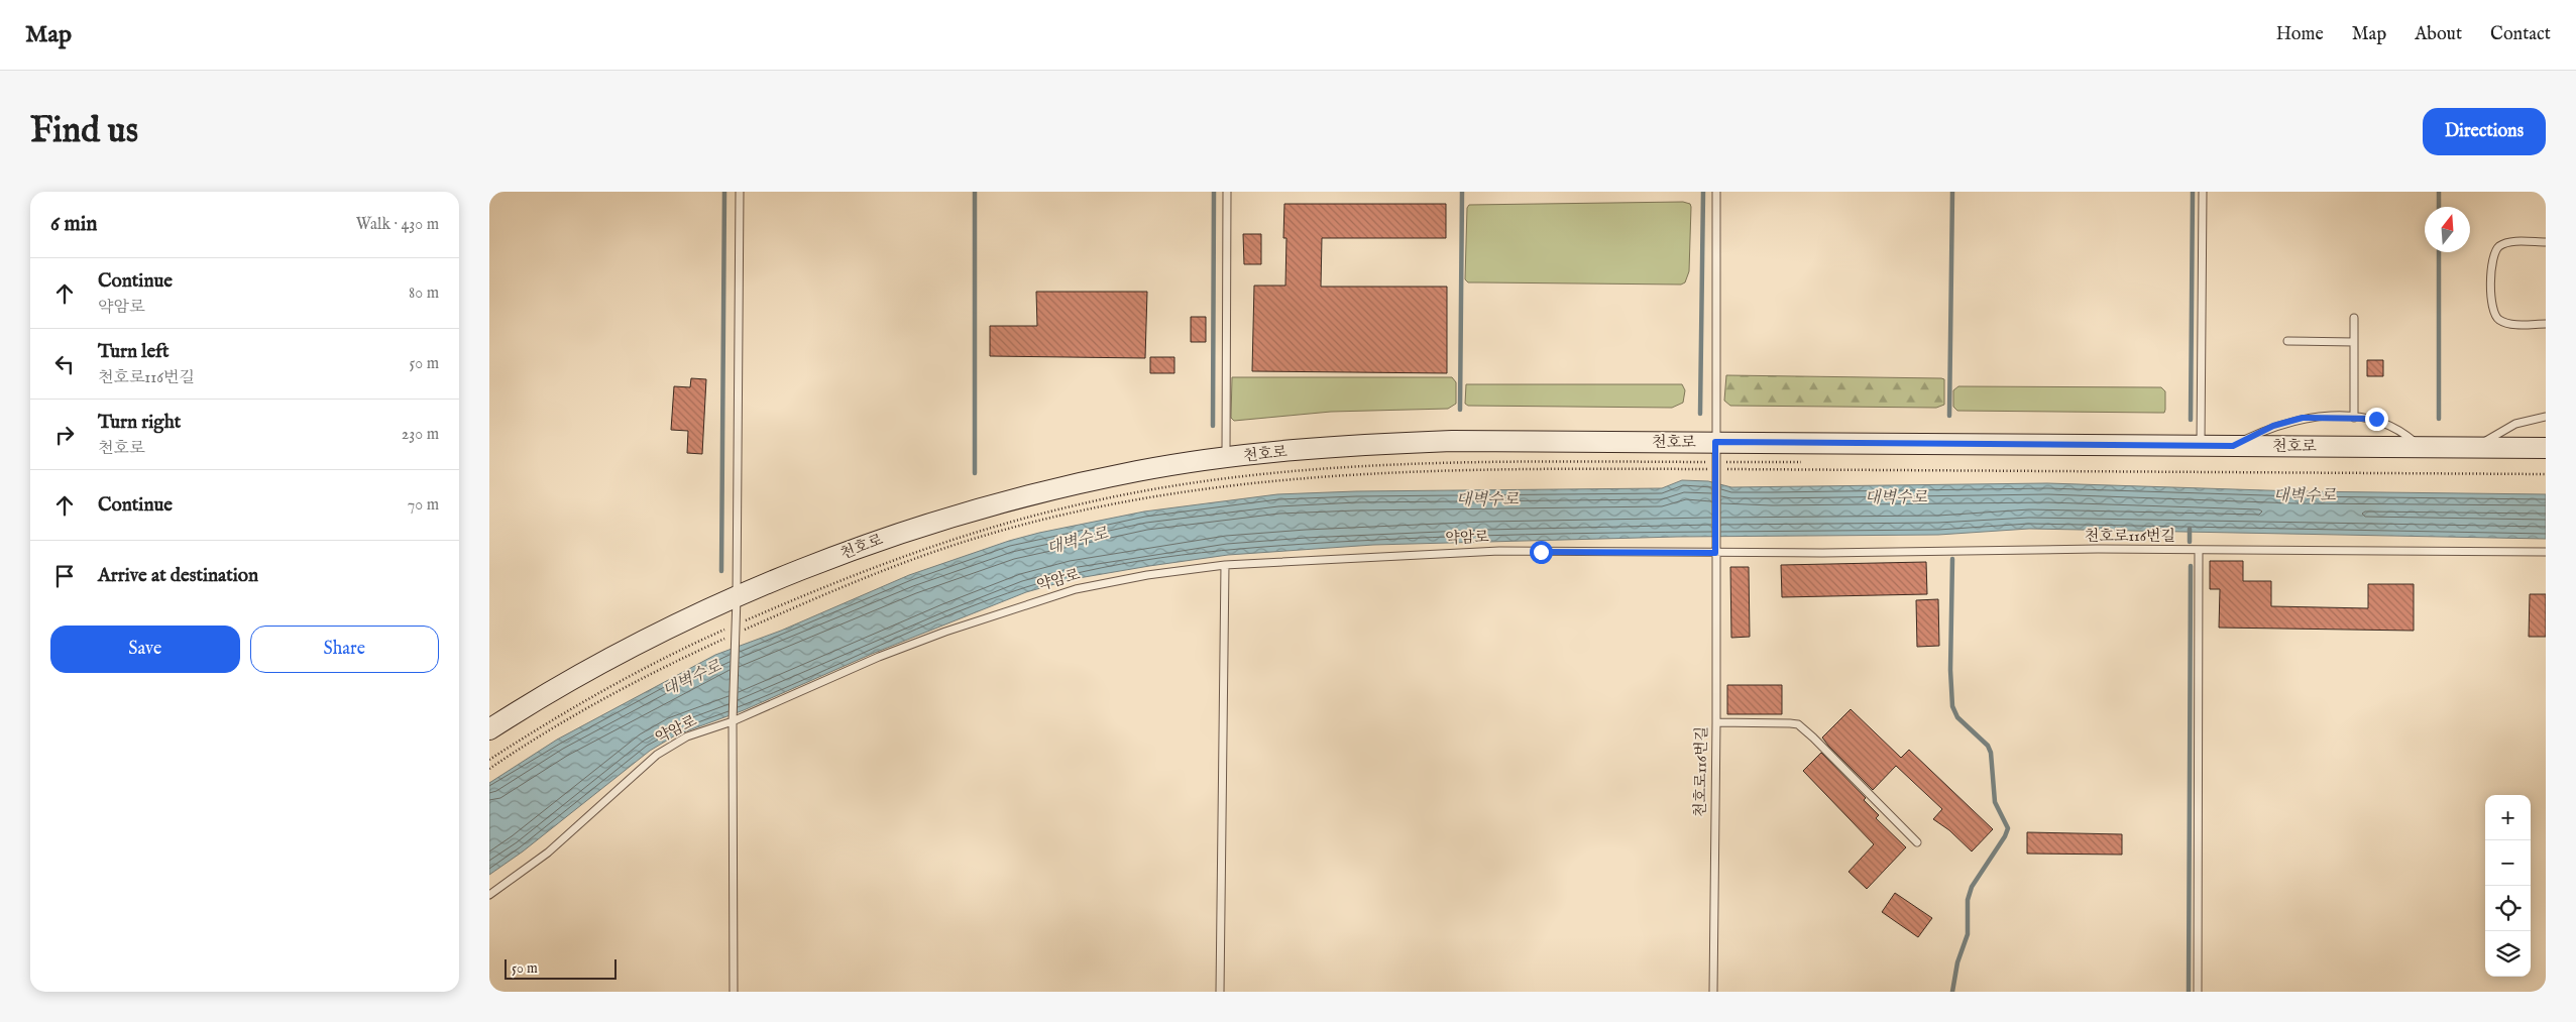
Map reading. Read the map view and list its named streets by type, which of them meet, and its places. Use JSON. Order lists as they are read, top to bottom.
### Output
{
  "streets": {
    "street": ["천호로"],
    "lane": ["천호로116번길", "약암로"]
  },
  "crossings": [
    ["천호로", "천호로116번길"],
    ["천호로116번길", "약암로"]
  ],
  "water": ["대벽수로"],
  "scale_bar": "50 m",
  "north": "top",
  "page": {
    "header": "Map",
    "nav": [
      "Home",
      "Map",
      "About",
      "Contact"
    ],
    "buttons": [
      "Directions",
      ["Save", "Share"]
    ],
    "title": "Find us",
    "heading": ["6 min", "Walk · 430 m"],
    "list": [
      ["Continue", "약암로", "80 m"],
      ["Turn left", "천호로116번길", "50 m"],
      ["Turn right", "천호로", "230 m"],
      ["Continue", "70 m"],
      "Arrive at destination"
    ],
    "map_buttons": ["+", "−"],
    "scale": "50 m"
  }
}
